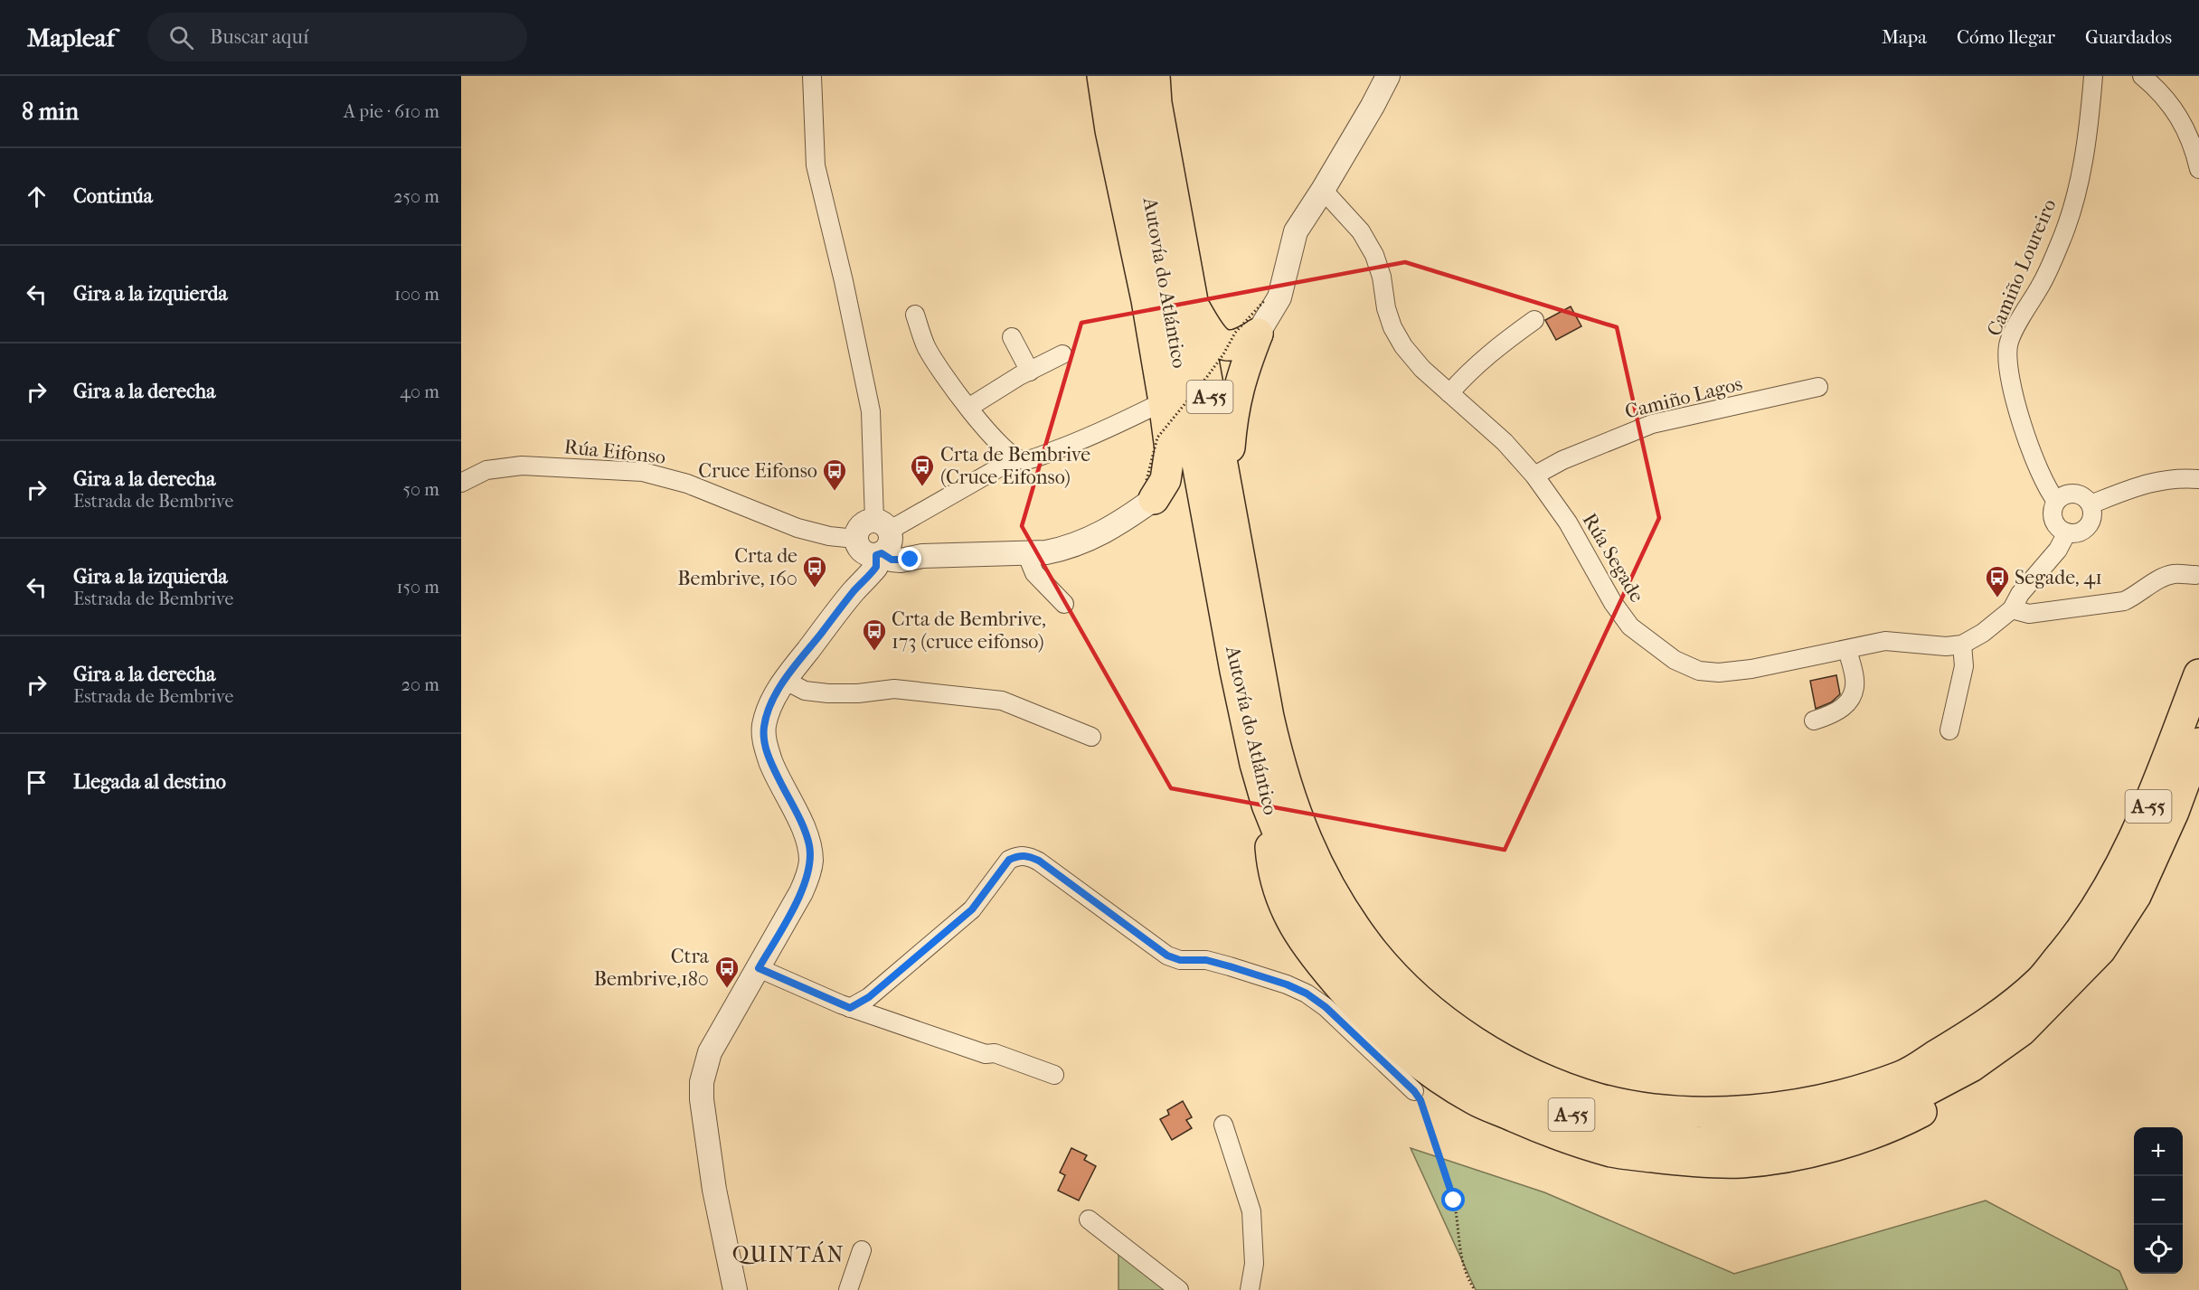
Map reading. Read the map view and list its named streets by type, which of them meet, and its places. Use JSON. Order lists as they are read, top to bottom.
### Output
{
  "streets": {
    "highway": ["Autovía do Atlántico", "A-55"],
    "street": [
      "Camiño Loureiro",
      "Camiño Lagos",
      "Rúa Eifonso",
      "Rúa Segade"
    ]
  },
  "crossings": [
    ["Camiño Loureiro", "Rúa Segade"],
    ["Camiño Lagos", "Rúa Segade"]
  ],
  "districts": ["QUINTÁN"],
  "places": {
    "bus stop": [
      "Crta de Bembrive (Cruce Eifonso)",
      "Cruce Eifonso",
      "Crta de Bembrive, 160",
      "Segade, 41",
      "Crta de Bembrive, 173 (cruce eifonso)",
      "Ctra Bembrive,180"
    ]
  },
  "page": {
    "header": "Mapleaf",
    "search": "Buscar aquí",
    "nav": ["Mapa", "Cómo llegar", "Guardados"],
    "heading": ["8 min", "A pie · 610 m"],
    "list": [
      ["Continúa", "250 m"],
      ["Gira a la izquierda", "100 m"],
      ["Gira a la derecha", "40 m"],
      ["Gira a la derecha", "Estrada de Bembrive", "50 m"],
      ["Gira a la izquierda", "Estrada de Bembrive", "150 m"],
      ["Gira a la derecha", "Estrada de Bembrive", "20 m"],
      "Llegada al destino"
    ],
    "map_buttons": ["+", "−"]
  }
}
